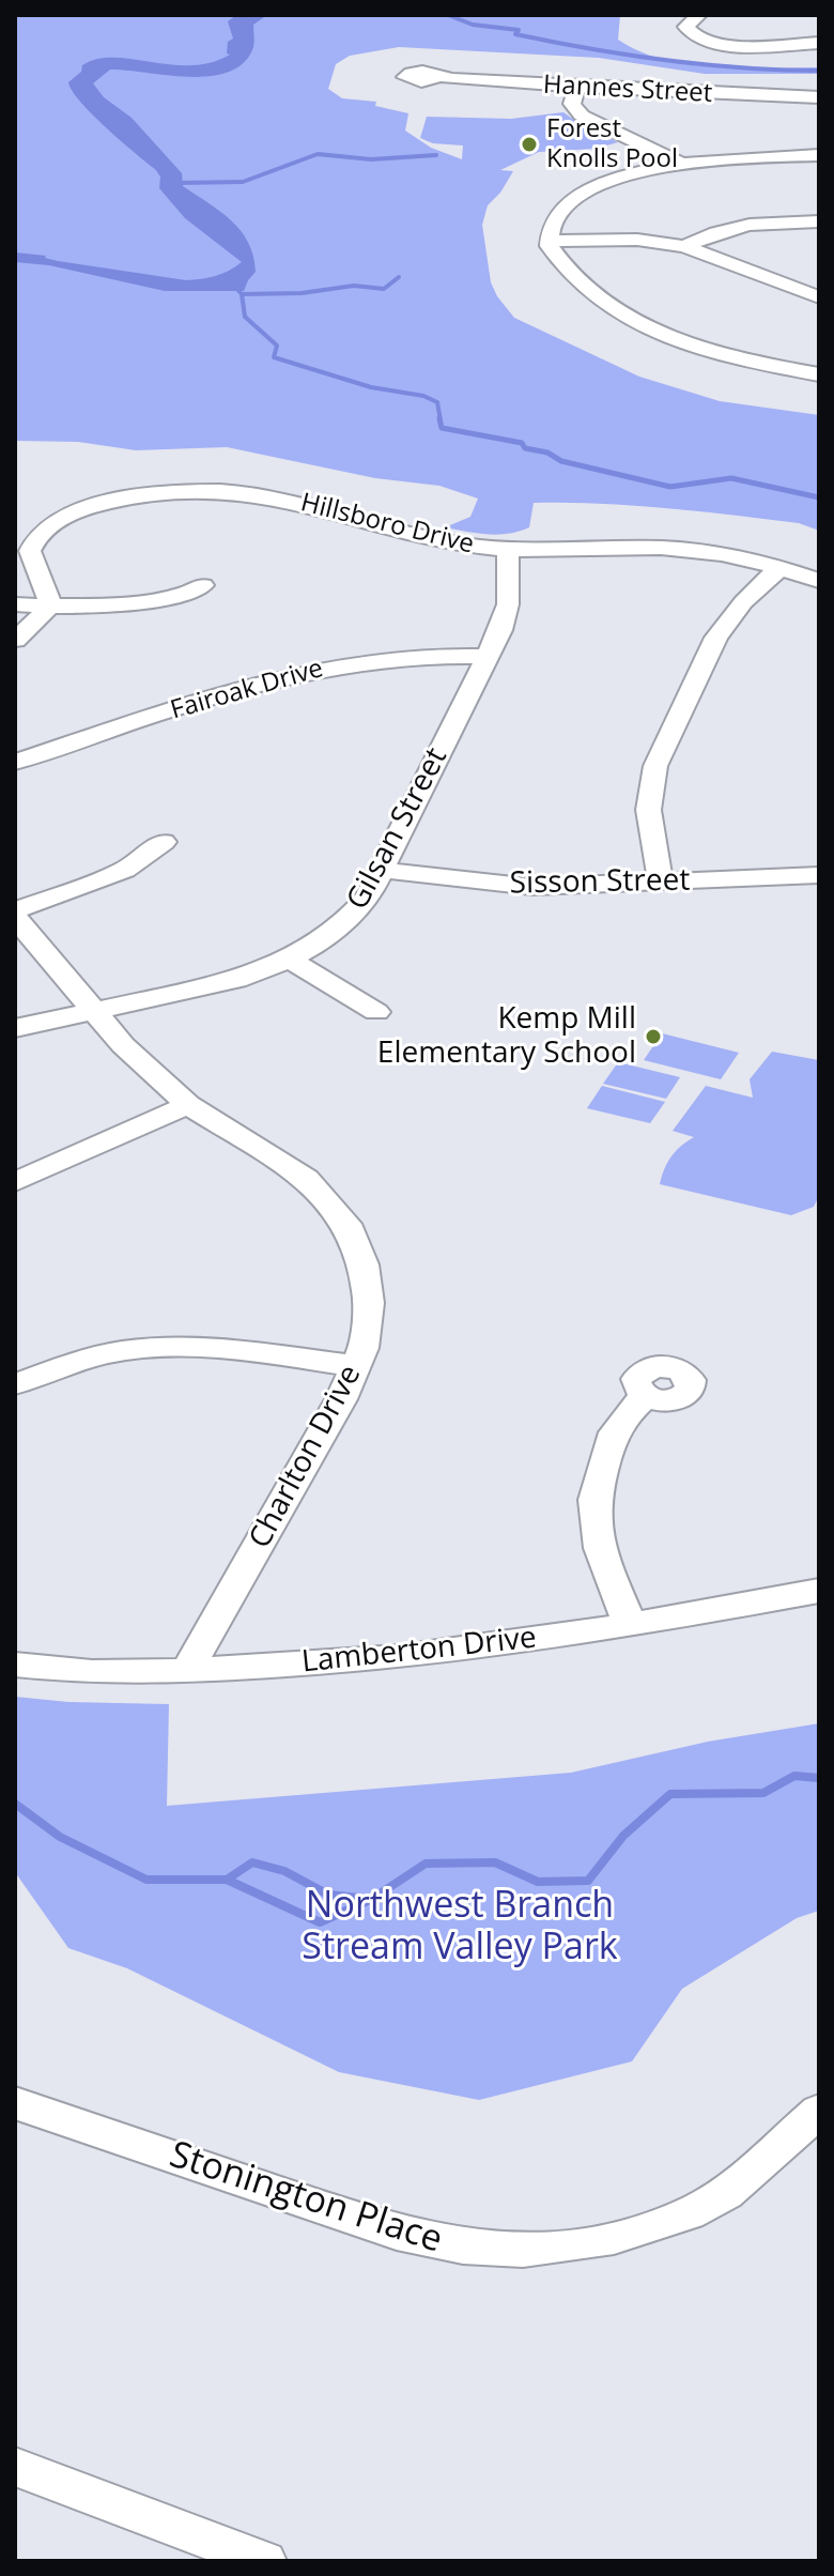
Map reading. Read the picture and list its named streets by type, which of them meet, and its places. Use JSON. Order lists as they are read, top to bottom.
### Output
{
  "streets": {
    "street": [
      "Hannes Street",
      "Hillsboro Drive",
      "Fairoak Drive",
      "Gilsan Street",
      "Sisson Street",
      "Charlton Drive",
      "Lamberton Drive",
      "Stonington Place"
    ]
  },
  "crossings": [
    ["Hillsboro Drive", "Gilsan Street"],
    ["Fairoak Drive", "Gilsan Street"],
    ["Gilsan Street", "Sisson Street"],
    ["Gilsan Street", "Charlton Drive"],
    ["Charlton Drive", "Lamberton Drive"]
  ],
  "parks": ["Northwest Branch Stream Valley Park"],
  "places": ["Forest Knolls Pool", "Kemp Mill Elementary School"]
}
